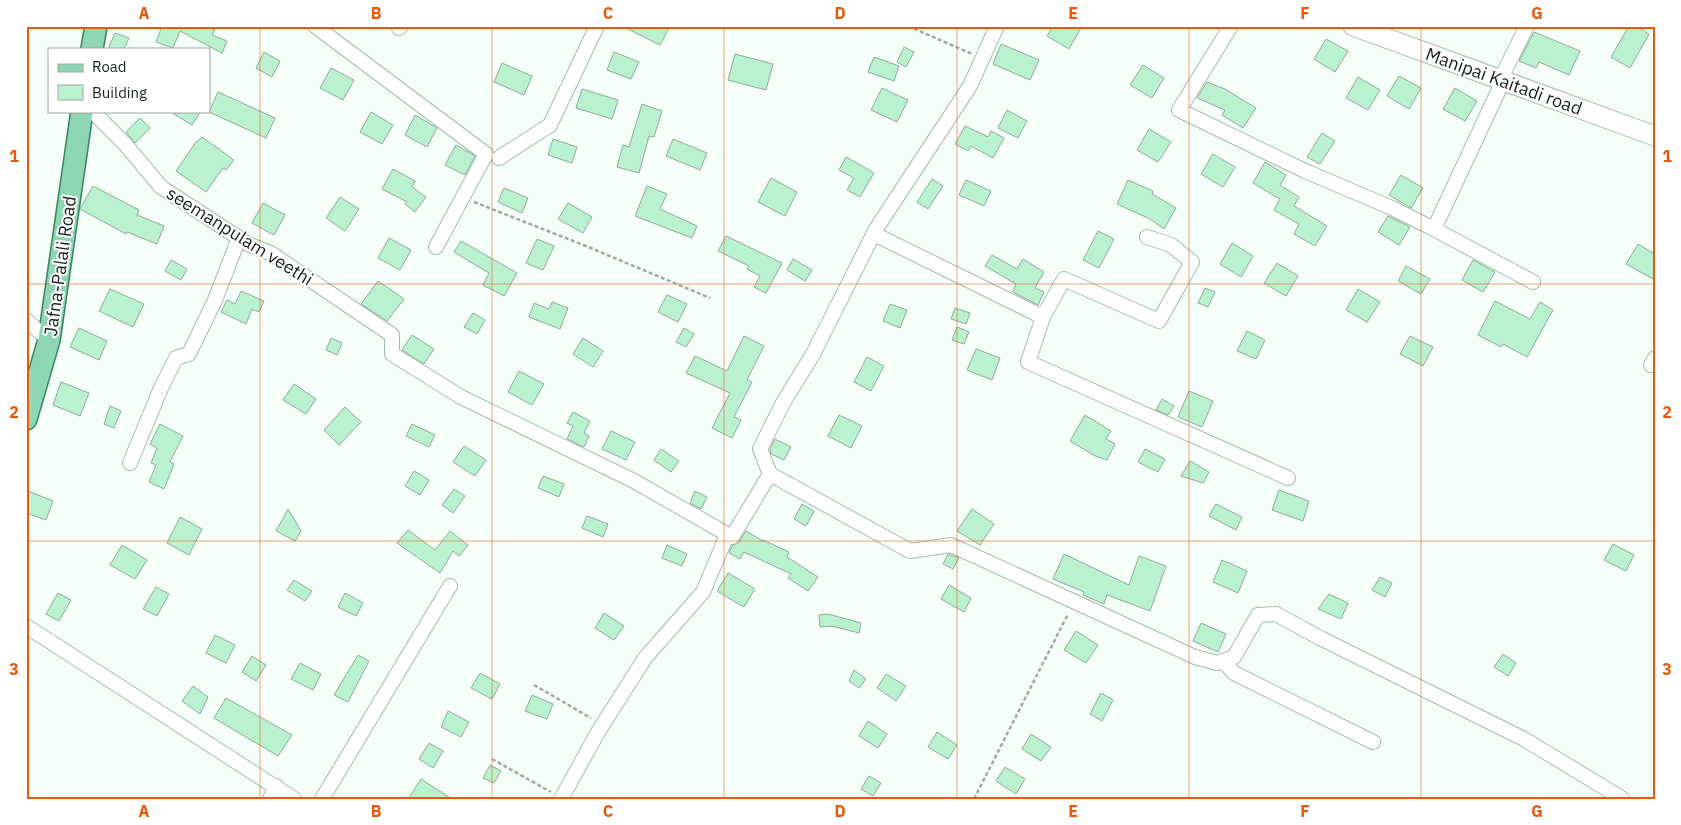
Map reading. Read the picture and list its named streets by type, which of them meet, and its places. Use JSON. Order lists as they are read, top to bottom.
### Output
{
  "streets": {
    "main road": ["Manipai Kaitadi road", "Jafna-Palali Road"],
    "street": ["seemanpulam veethi"]
  },
  "legend": ["Road", "Building"],
  "grid": {
    "columns": [
      "A",
      "B",
      "C",
      "D",
      "E",
      "F",
      "G"
    ],
    "rows": ["1", "2", "3"]
  }
}
